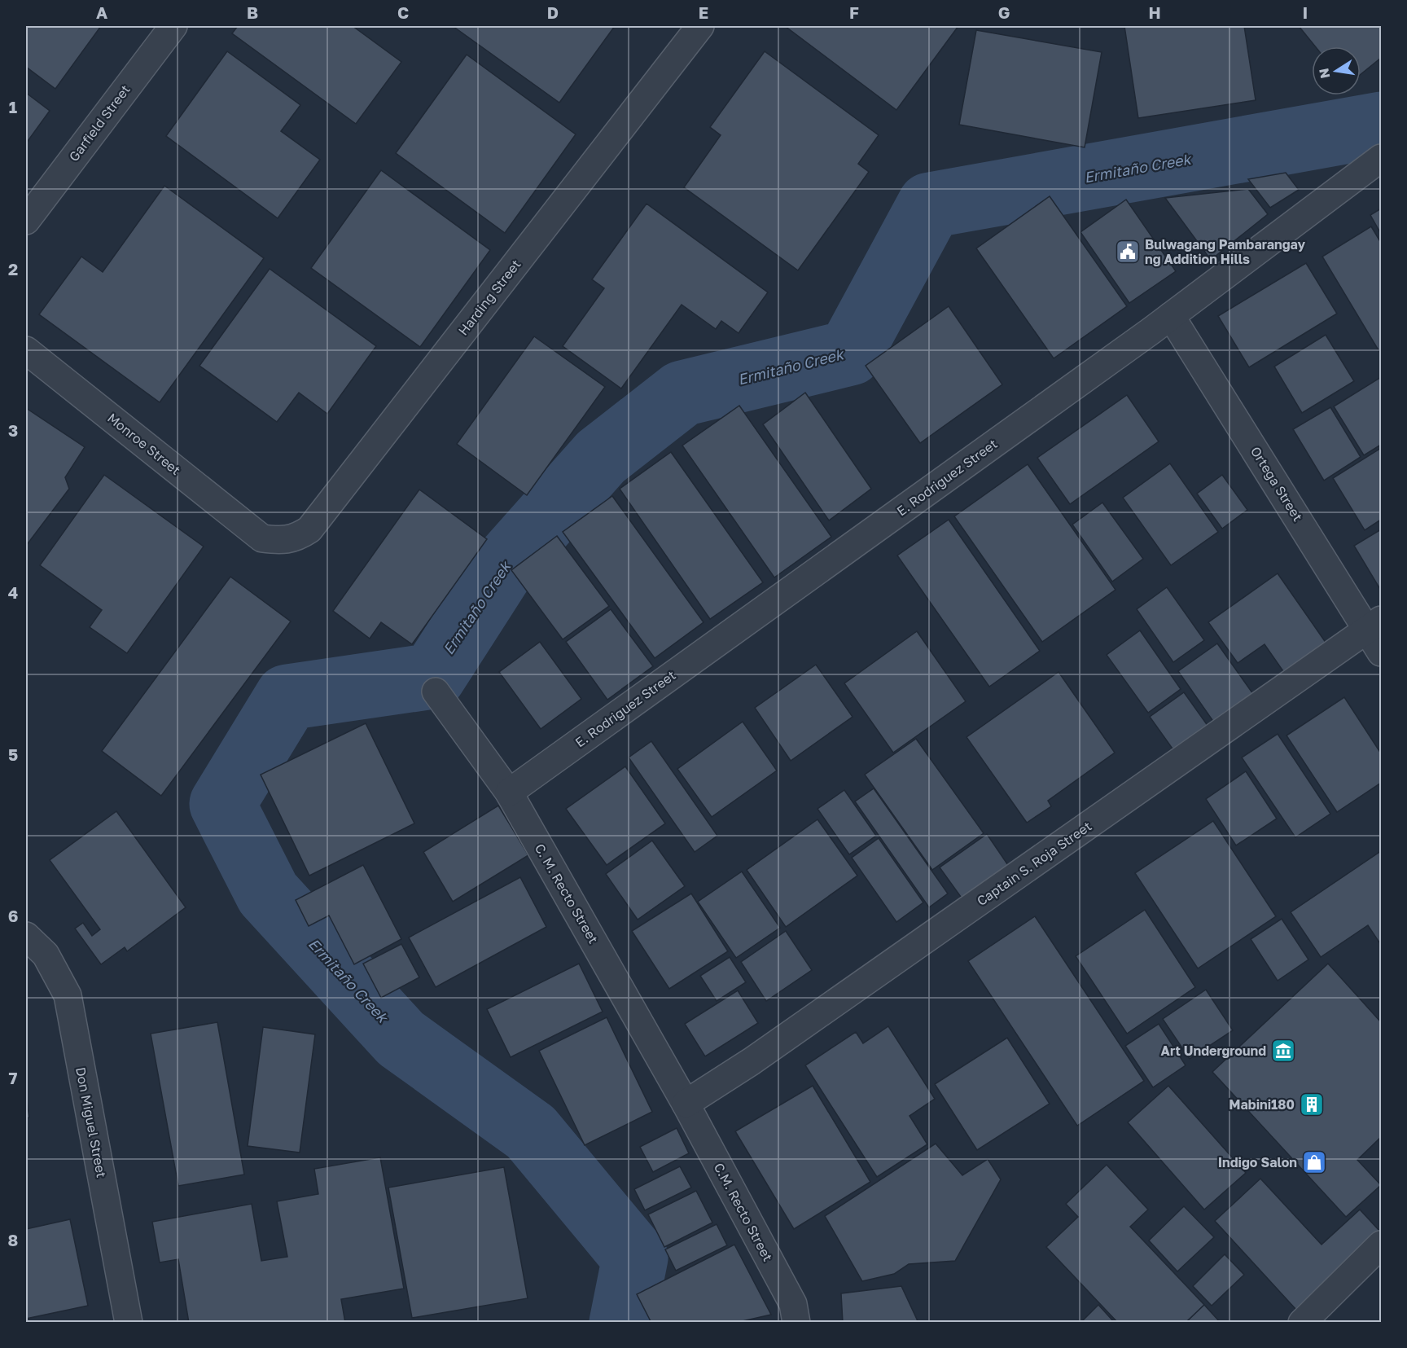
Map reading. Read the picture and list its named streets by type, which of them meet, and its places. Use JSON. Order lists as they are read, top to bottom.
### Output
{
  "streets": {
    "street": [
      "Garfield Street",
      "Harding Street",
      "Monroe Street",
      "E. Rodriguez Street",
      "Ortega Street",
      "Captain S. Roja Street",
      "C. M. Recto Street",
      "Don Miguel Street",
      "C.M. Recto Street"
    ]
  },
  "crossings": [
    ["Harding Street", "Monroe Street"],
    ["E. Rodriguez Street", "Ortega Street"],
    ["E. Rodriguez Street", "C. M. Recto Street"],
    ["Ortega Street", "Captain S. Roja Street"],
    ["Captain S. Roja Street", "C. M. Recto Street"],
    ["Captain S. Roja Street", "C.M. Recto Street"],
    ["C. M. Recto Street", "C.M. Recto Street"]
  ],
  "water": ["Ermitaño Creek"],
  "places": {
    "public building": ["Bulwagang Pambarangay ng Addition Hills"],
    "museum": ["Art Underground"],
    "building": ["Mabini180"],
    "shop": ["Indigo Salon"]
  },
  "north": "left",
  "grid": {
    "columns": [
      "A",
      "B",
      "C",
      "D",
      "E",
      "F",
      "G",
      "H",
      "I"
    ],
    "rows": [
      "1",
      "2",
      "3",
      "4",
      "5",
      "6",
      "7",
      "8"
    ]
  }
}
